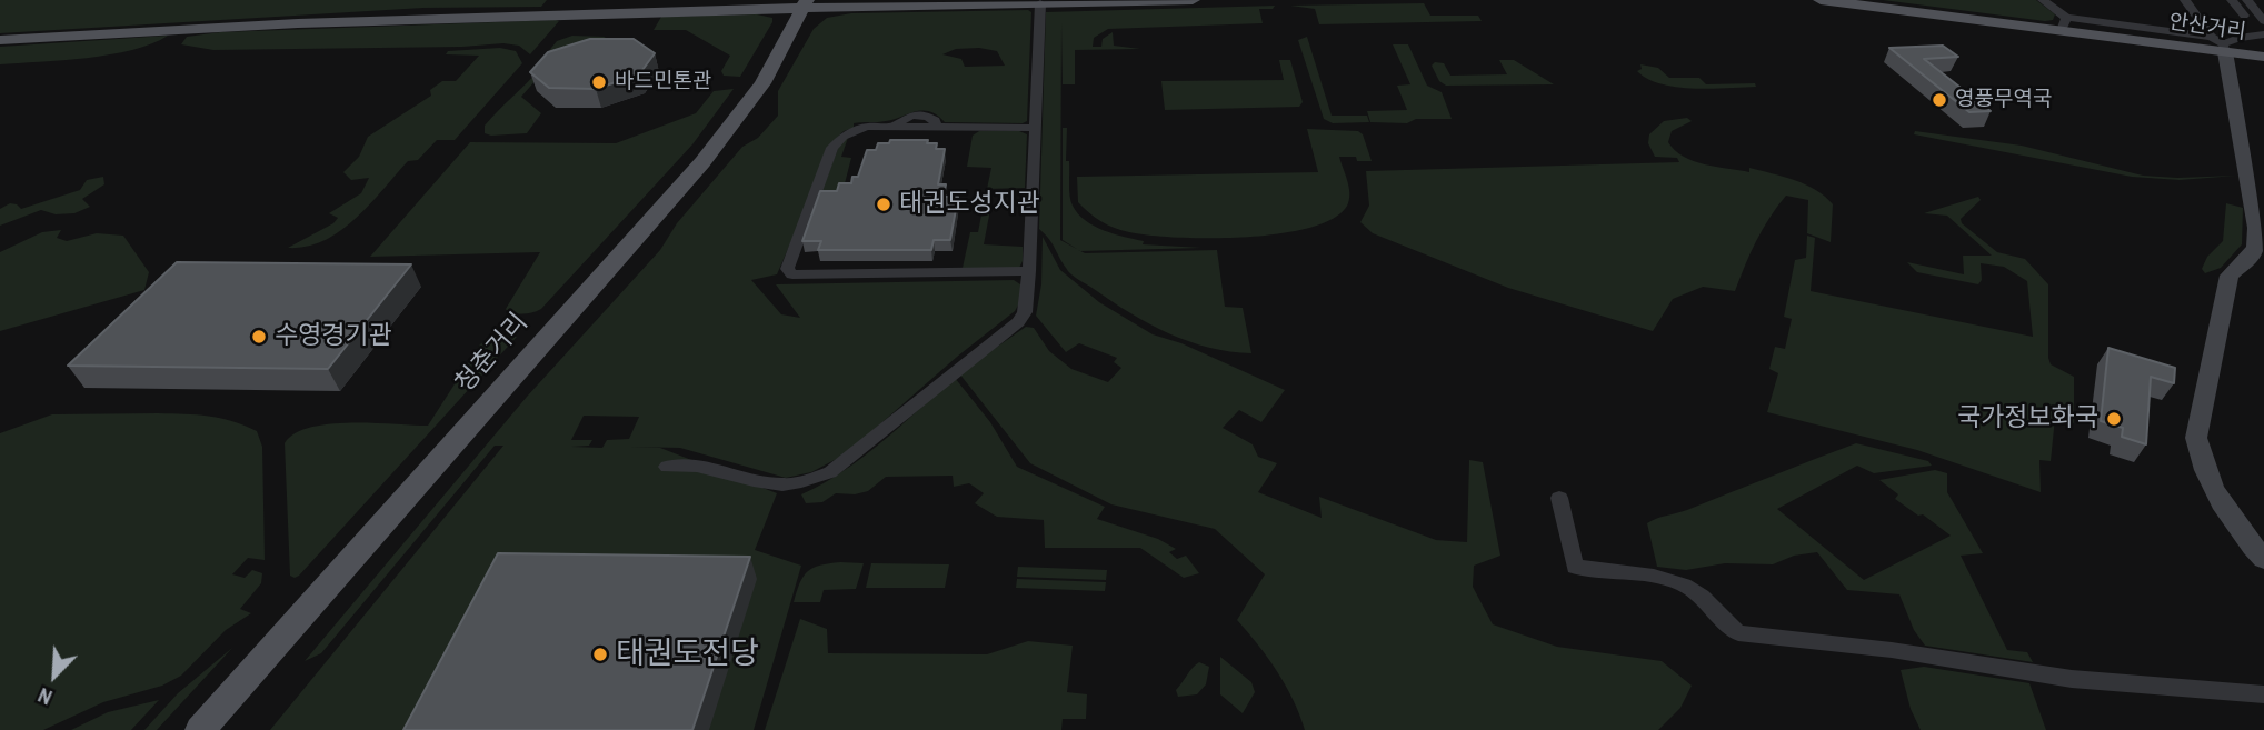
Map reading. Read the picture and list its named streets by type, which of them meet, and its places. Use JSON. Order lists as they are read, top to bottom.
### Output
{
  "streets": {
    "main road": ["안산거리", "청춘거리"]
  },
  "places": [
    "바드민톤관",
    "영풍무역국",
    "태권도성지관",
    "수영경기관",
    "국가정보화국",
    "태권도전당"
  ],
  "north": "bottom left"
}
